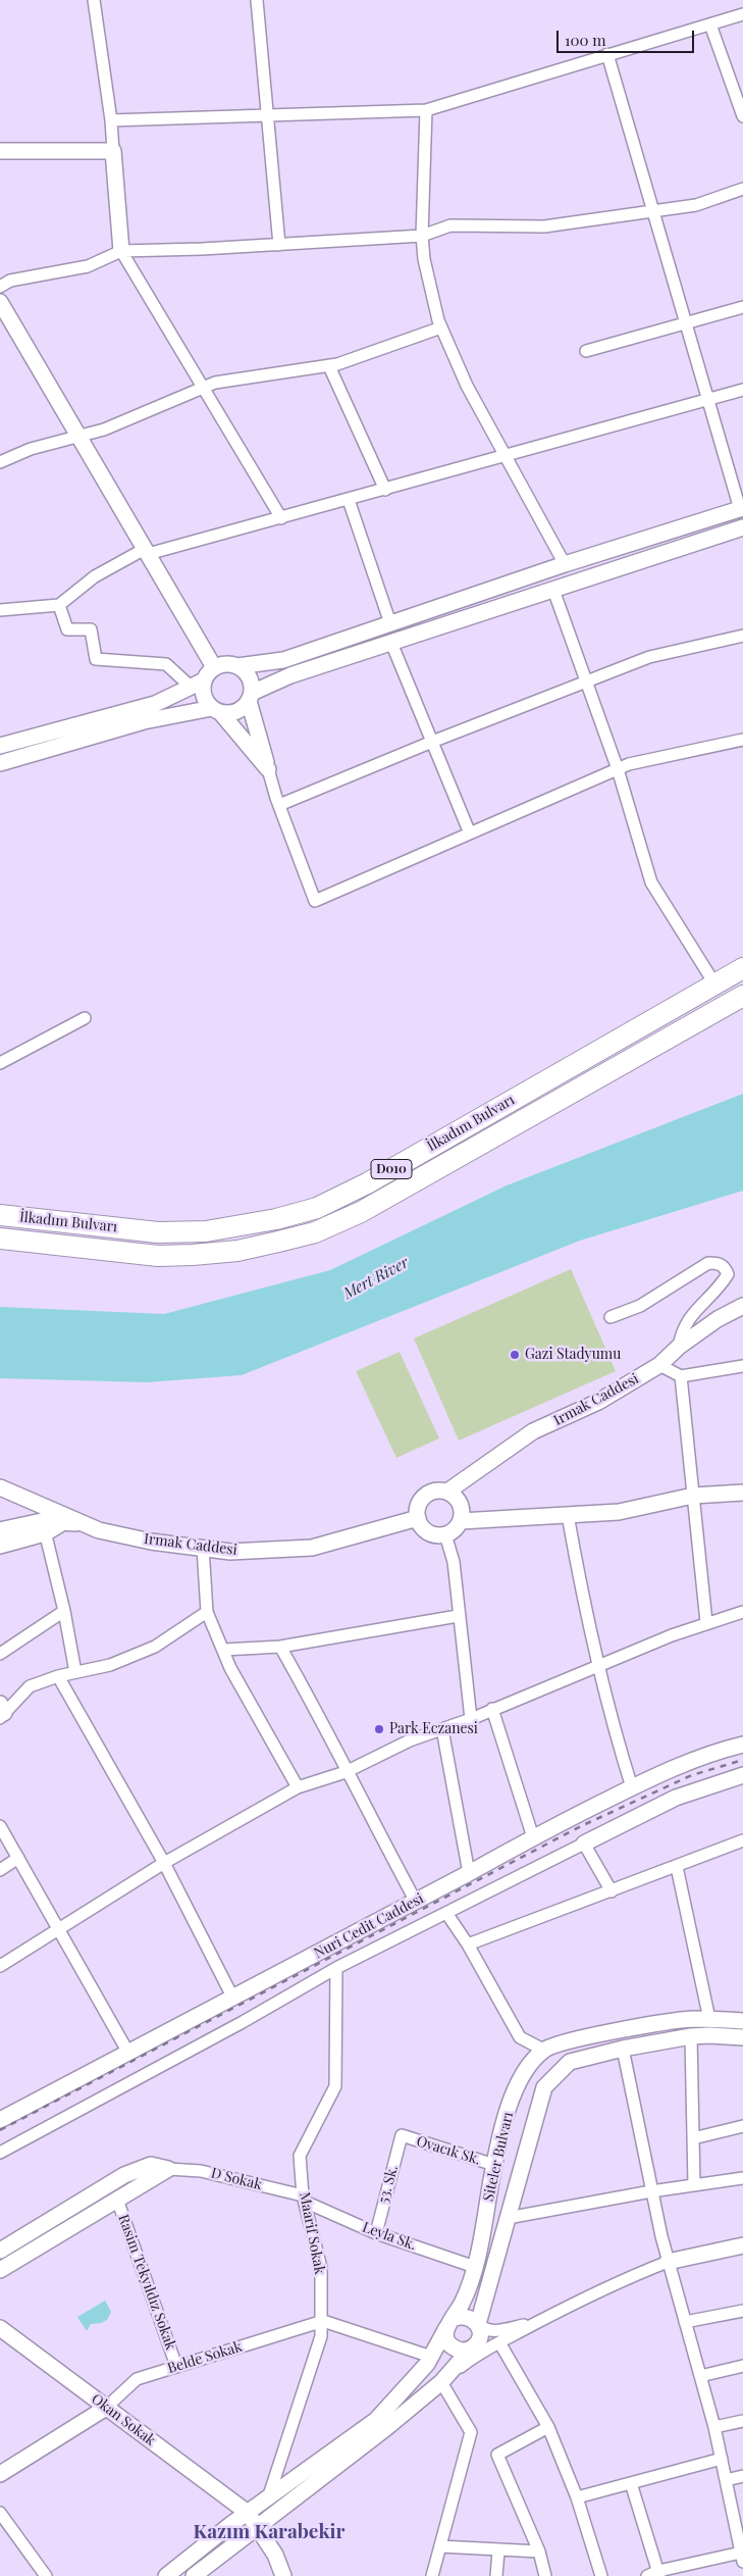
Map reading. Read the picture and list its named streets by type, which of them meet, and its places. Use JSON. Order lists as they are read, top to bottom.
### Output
{
  "streets": {
    "highway": ["İlkadım Bulvarı", "D010"],
    "street": [
      "Irmak Caddesi",
      "Nuri Cedit Caddesi",
      "Ovacık Sk.",
      "Siteler Bulvarı",
      "D Sokak",
      "53. Sk.",
      "Maarif Sokak",
      "Leyla Sk.",
      "Rasim Tekyıldız Sokak",
      "Belde Sokak",
      "Okan Sokak"
    ]
  },
  "crossings": [
    ["Ovacık Sk.", "Siteler Bulvarı"],
    ["Ovacık Sk.", "53. Sk."],
    ["Siteler Bulvarı", "Maarif Sokak"],
    ["Siteler Bulvarı", "Leyla Sk."],
    ["Siteler Bulvarı", "Okan Sokak"],
    ["D Sokak", "Maarif Sokak"],
    ["D Sokak", "Leyla Sk."],
    ["53. Sk.", "Leyla Sk."],
    ["Maarif Sokak", "Leyla Sk."],
    ["Maarif Sokak", "Belde Sokak"],
    ["Rasim Tekyıldız Sokak", "Belde Sokak"],
    ["Belde Sokak", "Okan Sokak"]
  ],
  "districts": ["Kazım Karabekir"],
  "water": ["Mert River"],
  "places": ["Gazi Stadyumu", "Park Eczanesi"],
  "scale_bar": "100 m"
}
